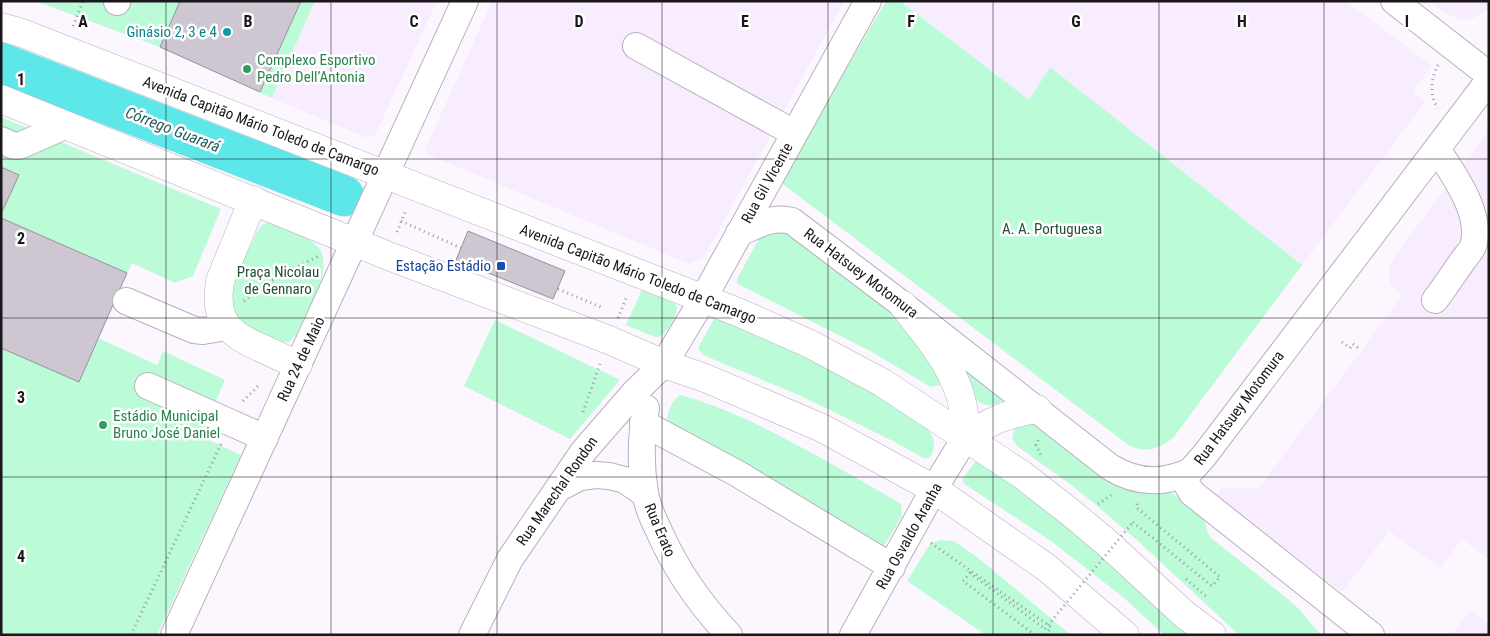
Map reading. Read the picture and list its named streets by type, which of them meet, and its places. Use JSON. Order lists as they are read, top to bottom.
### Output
{
  "streets": {
    "main road": ["Avenida Capitão Mário Toledo de Camargo"],
    "street": [
      "Rua Gil Vicente",
      "Rua Hatsuey Motomura",
      "Rua 24 de Maio",
      "Rua Marechal Rondon",
      "Rua Erato",
      "Rua Osvaldo Aranha"
    ]
  },
  "crossings": [
    ["Avenida Capitão Mário Toledo de Camargo", "Rua Gil Vicente"],
    ["Avenida Capitão Mário Toledo de Camargo", "Rua 24 de Maio"],
    ["Avenida Capitão Mário Toledo de Camargo", "Rua Osvaldo Aranha"],
    ["Rua Gil Vicente", "Rua Hatsuey Motomura"],
    ["Rua Gil Vicente", "Rua Marechal Rondon"],
    ["Rua Gil Vicente", "Rua Erato"],
    ["Rua Marechal Rondon", "Rua Erato"]
  ],
  "water": ["Córrego Guarará"],
  "parks": ["A. A. Portuguesa", "Praça Nicolau de Gennaro"],
  "places": {
    "other": ["Ginásio 2, 3 e 4", "Complexo Esportivo Pedro Dell’Antonia", "Estádio Municipal Bruno José Daniel"],
    "transit": ["Estação Estádio"]
  },
  "grid": {
    "columns": [
      "A",
      "B",
      "C",
      "D",
      "E",
      "F",
      "G",
      "H",
      "I"
    ],
    "rows": [
      "1",
      "2",
      "3",
      "4"
    ]
  }
}
